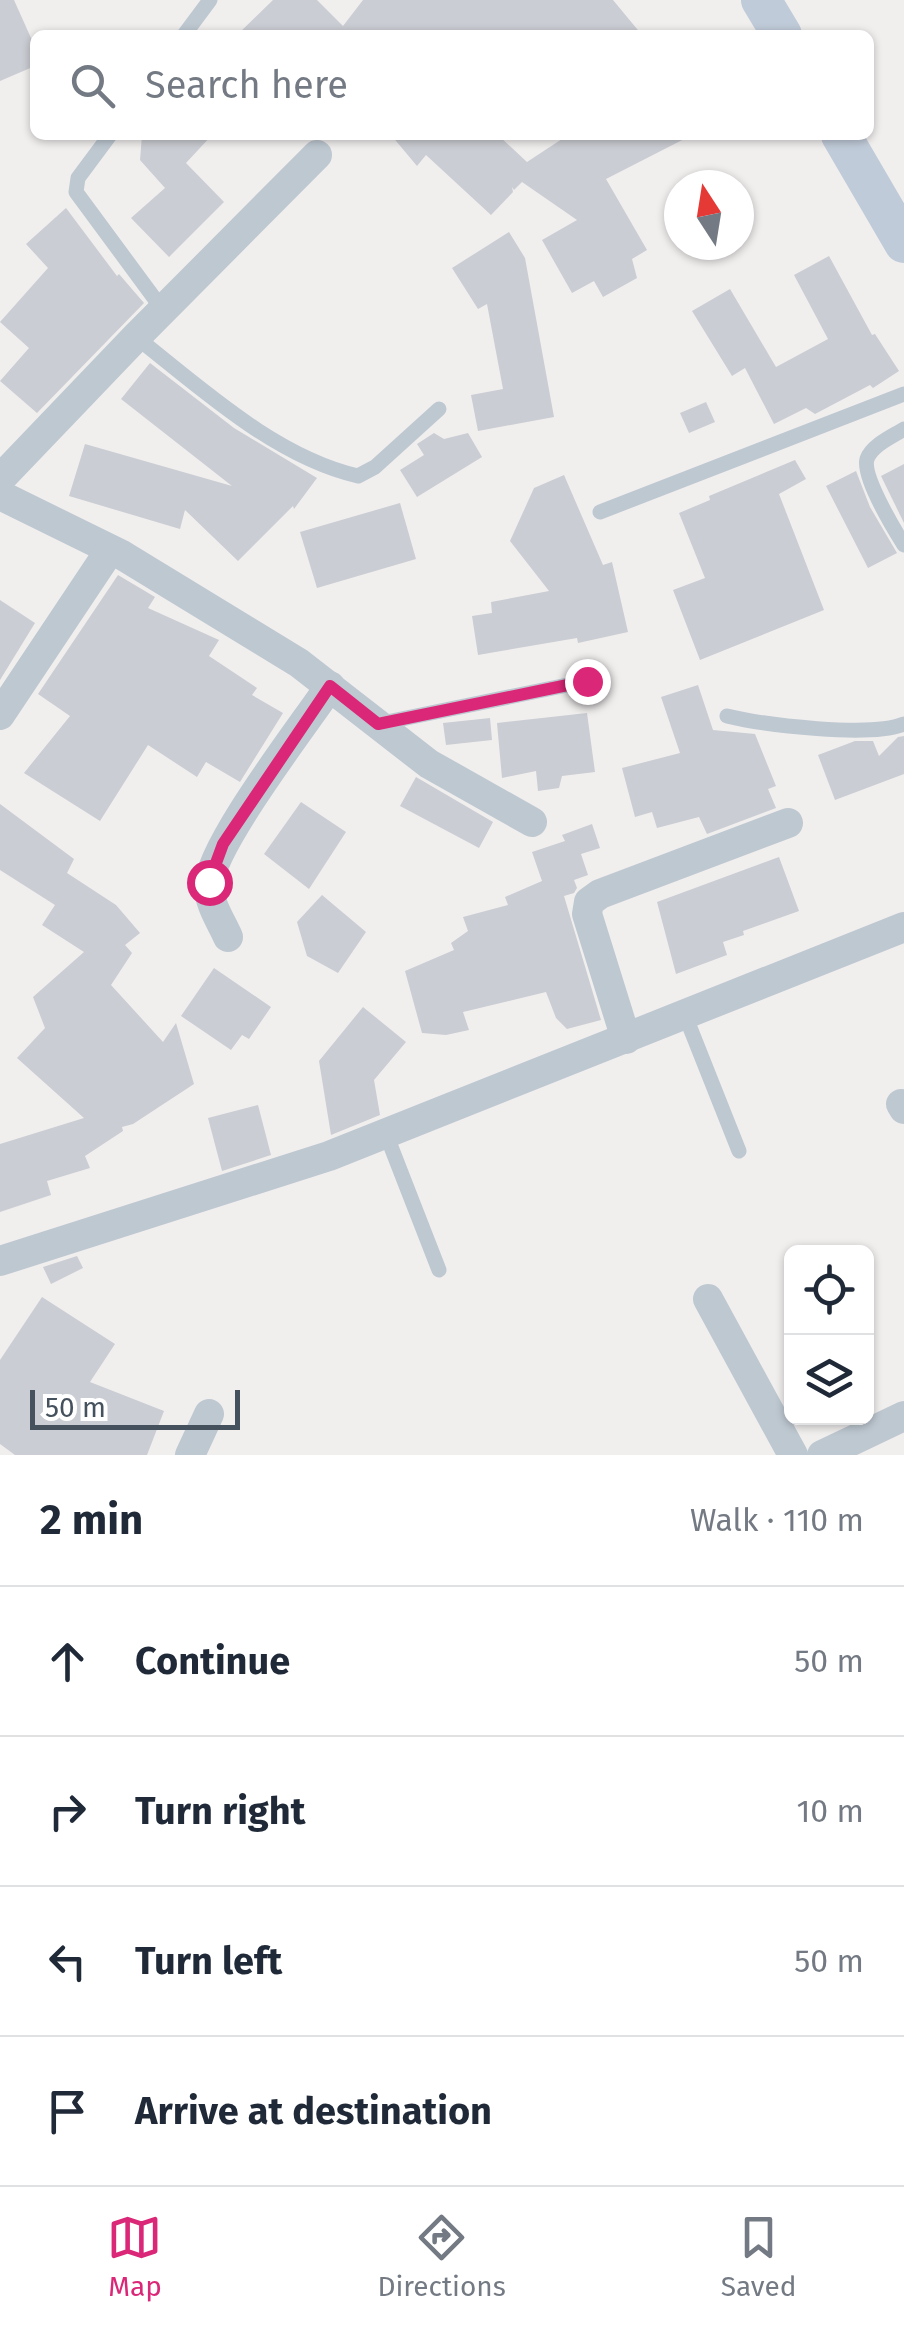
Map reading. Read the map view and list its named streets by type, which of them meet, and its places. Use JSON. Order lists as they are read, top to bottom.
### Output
{
  "scale_bar": "50 m",
  "north": "top",
  "page": {
    "search": "Search here",
    "scale": "50 m",
    "heading": ["2 min", "Walk · 110 m"],
    "list": [
      ["Continue", "50 m"],
      ["Turn right", "10 m"],
      ["Turn left", "50 m"],
      "Arrive at destination"
    ],
    "nav": ["Map", "Directions", "Saved"]
  }
}
